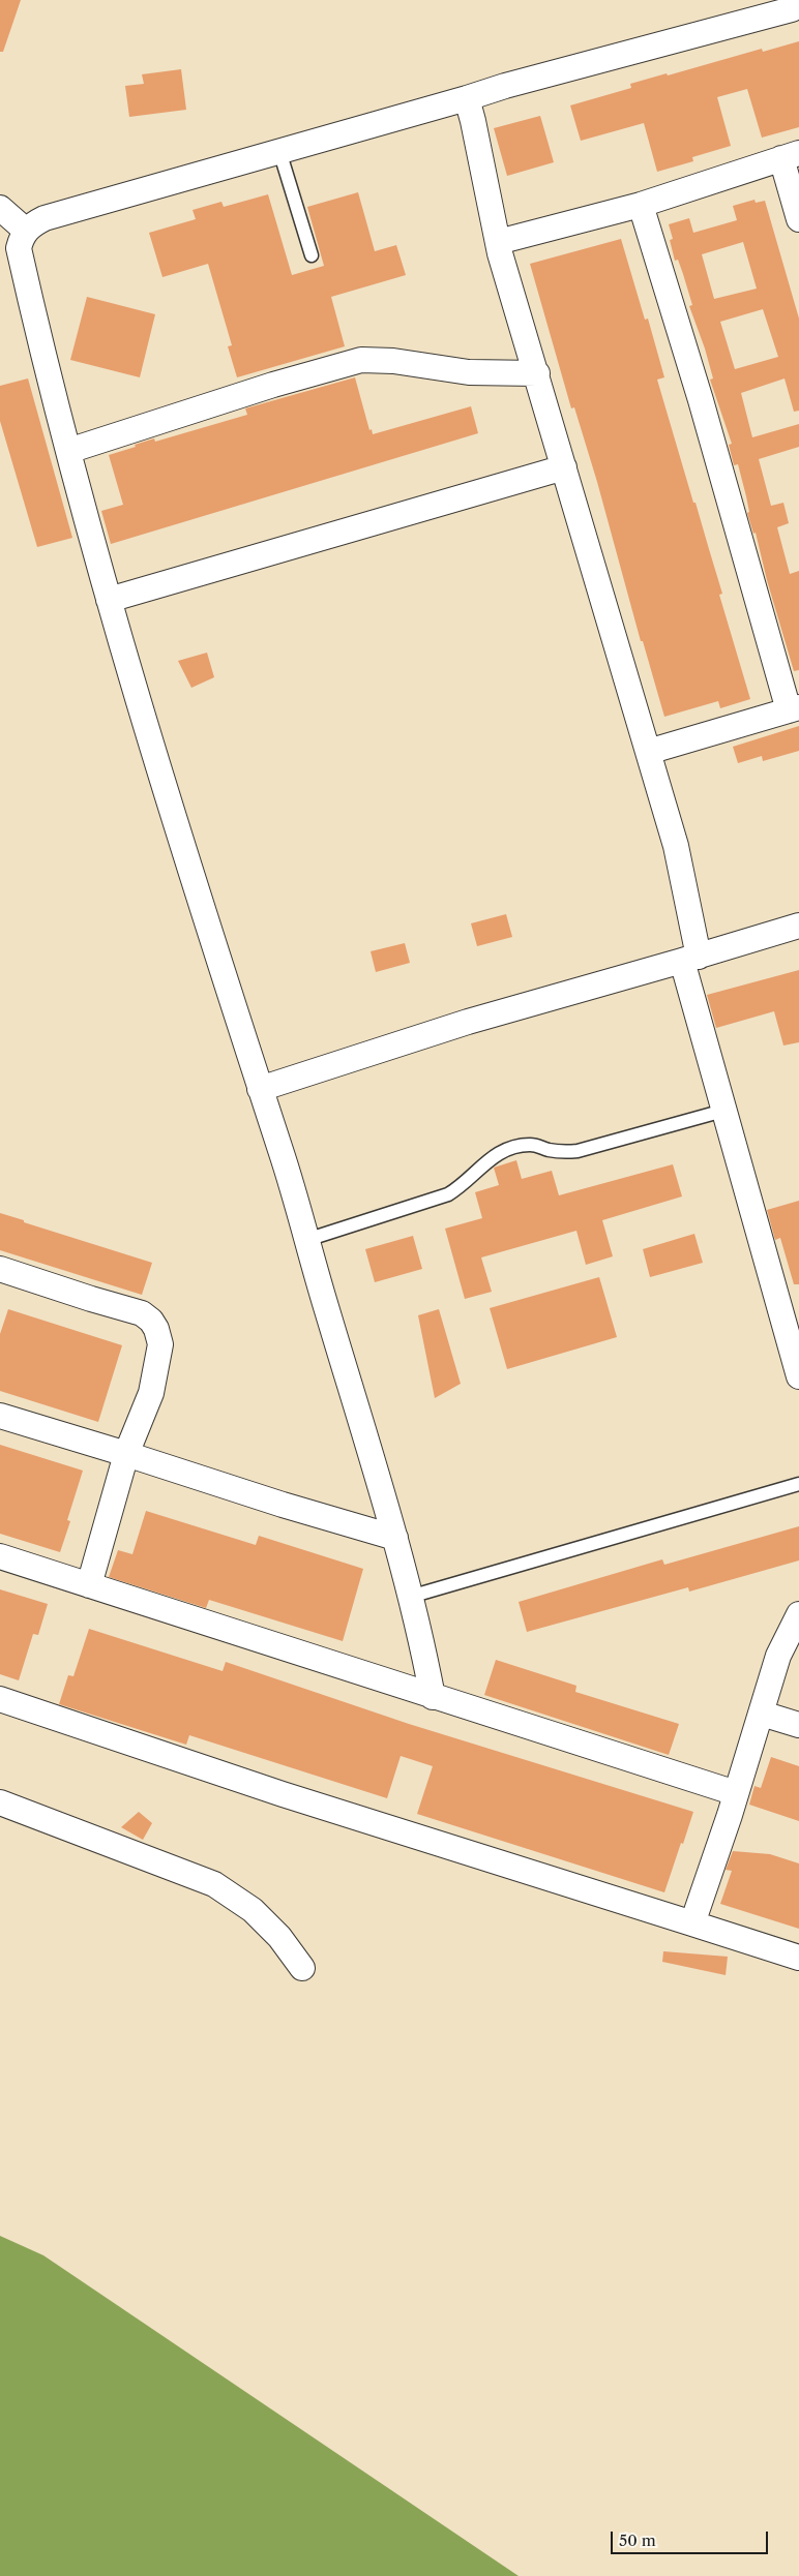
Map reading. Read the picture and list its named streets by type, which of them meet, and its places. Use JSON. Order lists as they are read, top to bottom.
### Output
{
  "scale_bar": "50 m"
}
